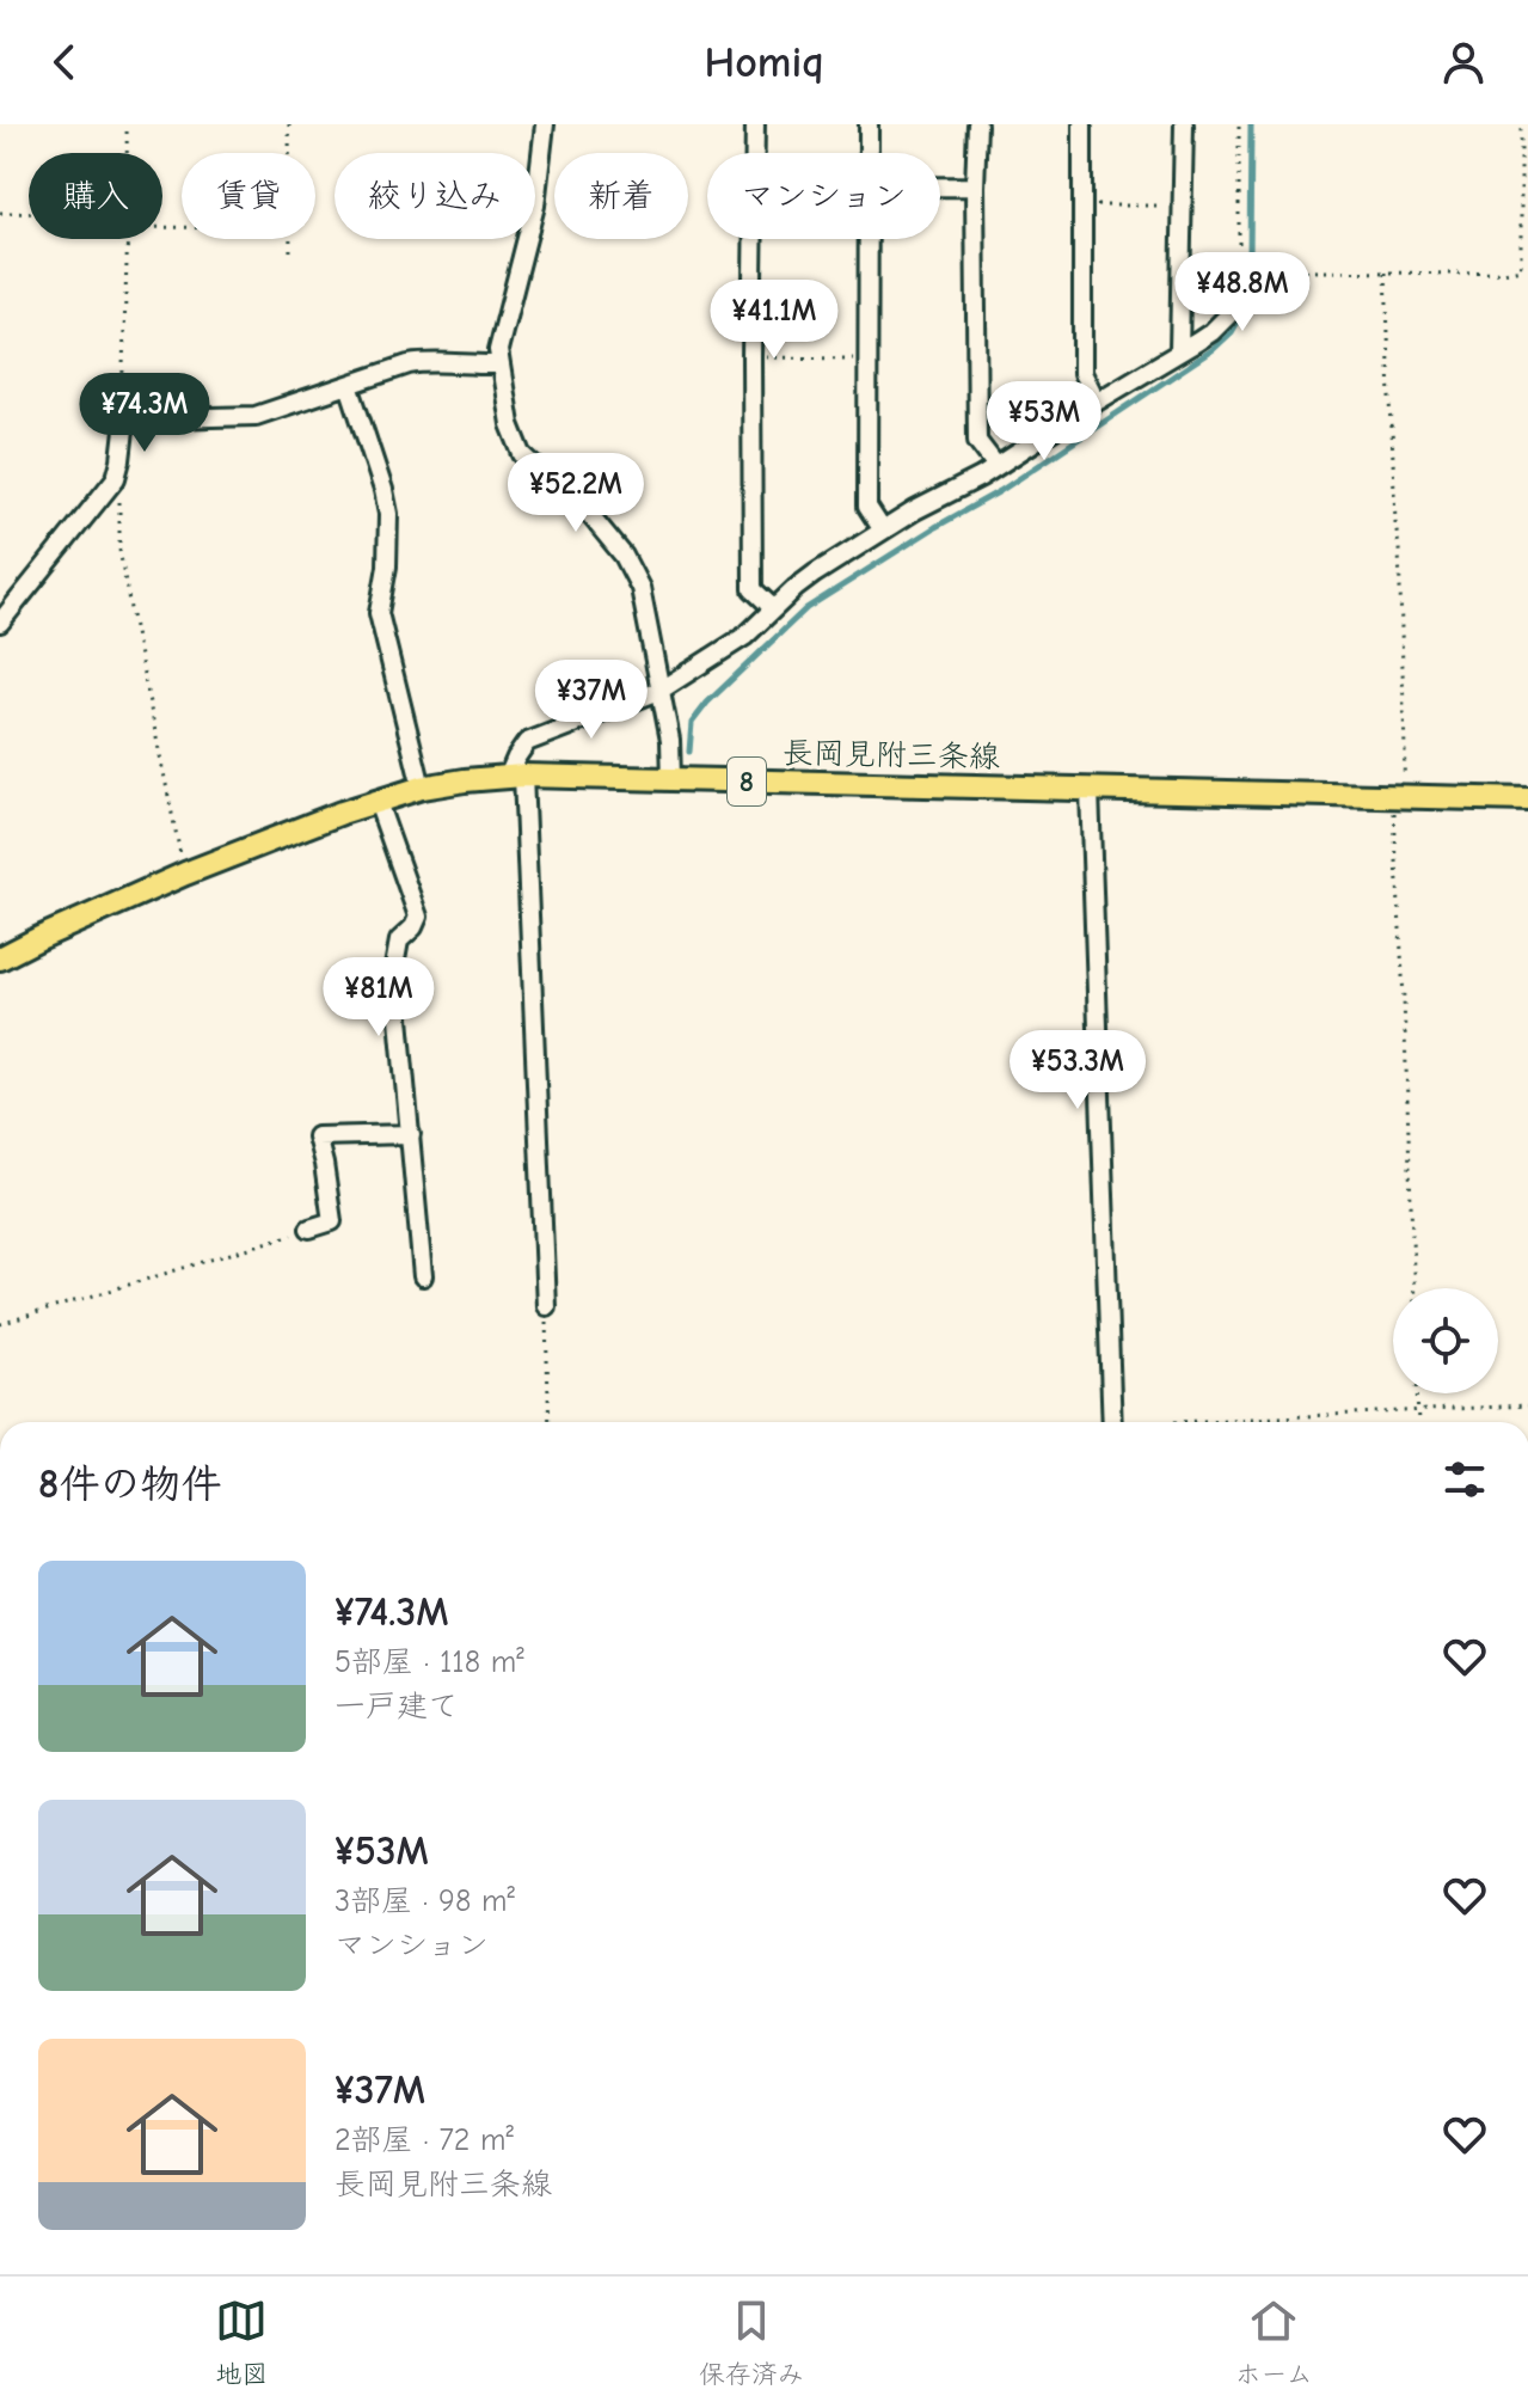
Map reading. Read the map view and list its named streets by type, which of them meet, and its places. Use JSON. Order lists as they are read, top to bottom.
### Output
{
  "streets": {
    "main road": ["長岡見附三条線", "8"]
  },
  "page": {
    "header": "Homiq",
    "chip": [
      "購入",
      "賃貸",
      "絞り込み",
      "新着",
      "マンション"
    ],
    "price": [
      "¥48.8M",
      "¥41.1M",
      "¥74.3M",
      "¥53M",
      "¥52.2M",
      "¥37M",
      "¥81M",
      "¥53.3M"
    ],
    "heading": "8件の物件",
    "list": [
      {
        "name": "¥74.3M",
        "note": "5部屋 · 118 m² · 一戸建て"
      },
      {
        "name": "¥53M",
        "note": "3部屋 · 98 m² · マンション"
      },
      {
        "name": "¥37M",
        "note": "2部屋 · 72 m² · 長岡見附三条線"
      }
    ],
    "tabs": ["地図", "保存済み", "ホーム"]
  }
}
